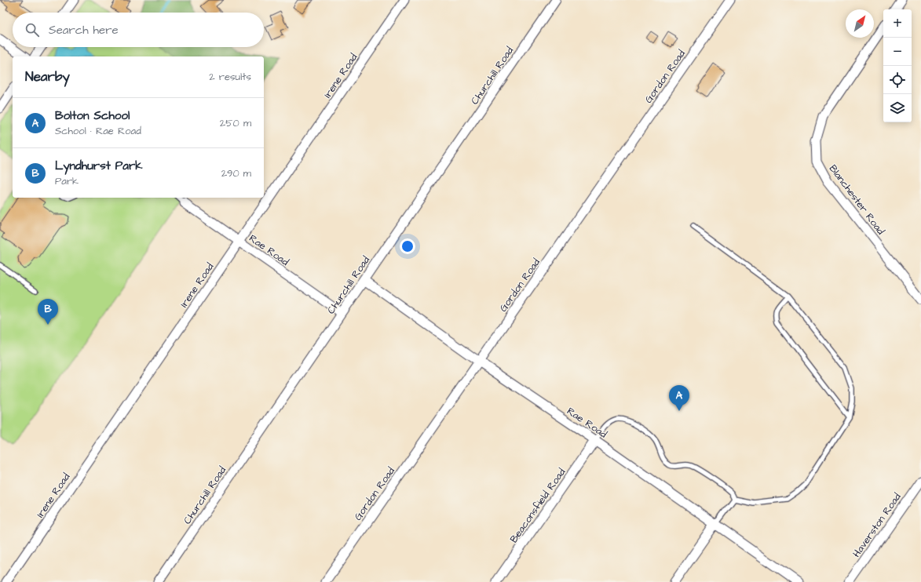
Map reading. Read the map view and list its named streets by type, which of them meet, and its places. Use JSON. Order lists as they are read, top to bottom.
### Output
{
  "streets": {
    "street": [
      "Irene Road",
      "Churchill Road",
      "Gordon Road",
      "Blanchester Road",
      "Rae Road",
      "Beaconsfield Road",
      "Haverston Road"
    ]
  },
  "crossings": [
    ["Irene Road", "Rae Road"],
    ["Churchill Road", "Rae Road"],
    ["Gordon Road", "Rae Road"],
    ["Rae Road", "Beaconsfield Road"]
  ],
  "north": "top right",
  "page": {
    "map_buttons": ["+", "−"],
    "search": "Search here",
    "heading": ["Nearby", "2 results"],
    "list": [
      {
        "mark": "A",
        "name": "Bolton School",
        "note": "School · Rae Road",
        "value": "250 m"
      },
      {
        "mark": "B",
        "name": "Lyndhurst Park",
        "note": "Park",
        "value": "290 m"
      }
    ],
    "pins": ["B", "A"]
  }
}
